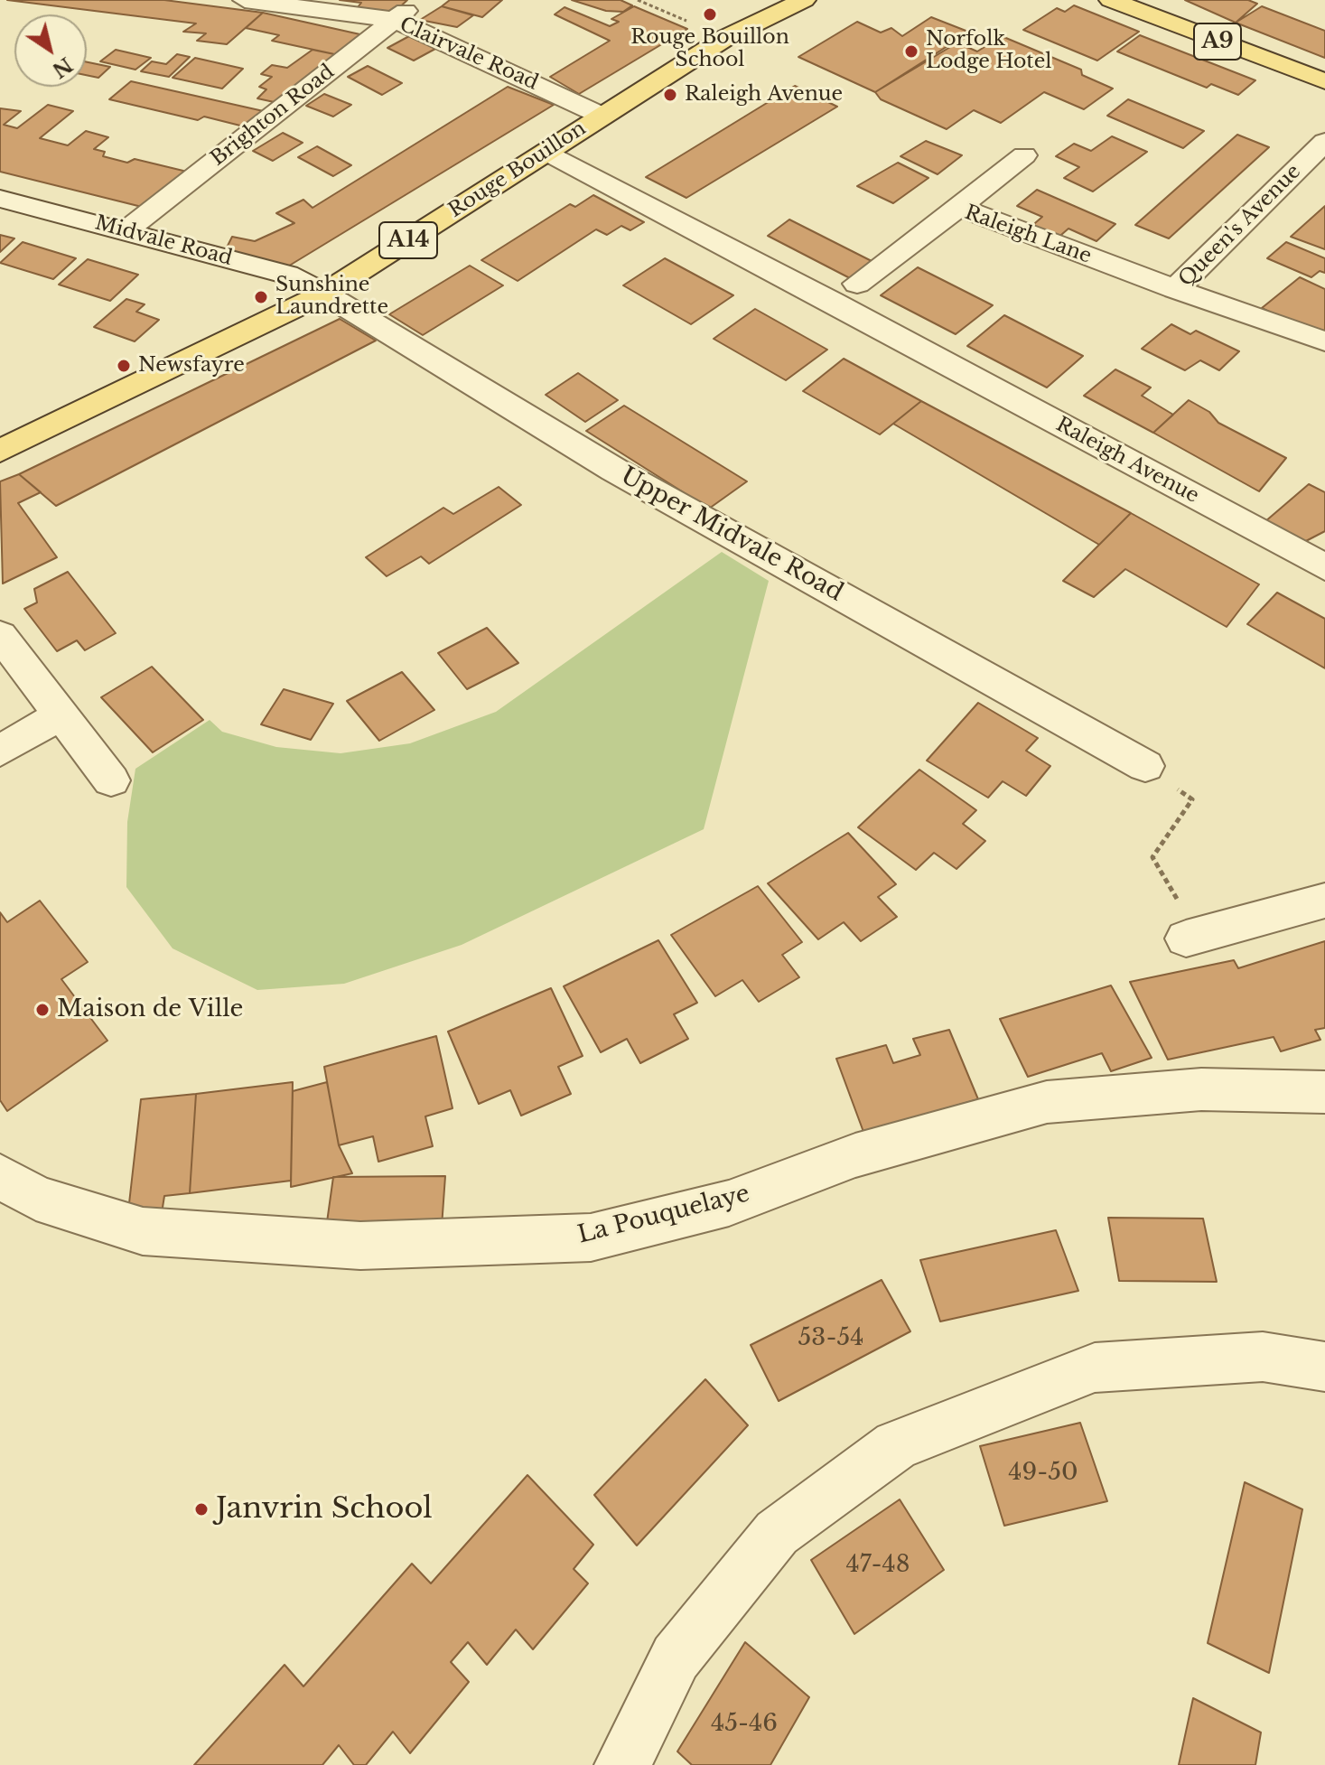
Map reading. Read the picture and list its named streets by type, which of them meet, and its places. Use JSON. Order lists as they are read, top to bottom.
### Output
{
  "streets": {
    "main road": ["A9", "Rouge Bouillon", "A14"],
    "street": [
      "Clairvale Road",
      "Brighton Road",
      "Queen's Avenue",
      "Raleigh Lane",
      "Midvale Road",
      "Raleigh Avenue",
      "Upper Midvale Road",
      "La Pouquelaye"
    ]
  },
  "crossings": [
    ["Clairvale Road", "Brighton Road"],
    ["Clairvale Road", "Rouge Bouillon"],
    ["Brighton Road", "Midvale Road"],
    ["Rouge Bouillon", "Midvale Road"],
    ["Rouge Bouillon", "Raleigh Avenue"],
    ["Rouge Bouillon", "Upper Midvale Road"],
    ["Queen's Avenue", "Raleigh Lane"],
    ["Midvale Road", "Upper Midvale Road"]
  ],
  "places": [
    "Rouge Bouillon School",
    "Norfolk Lodge Hotel",
    "Raleigh Avenue",
    "Sunshine Laundrette",
    "Newsfayre",
    "Maison de Ville",
    "Janvrin School"
  ],
  "house_numbers": [
    "53-54",
    "49-50",
    "47-48",
    "45-46"
  ],
  "north": "bottom right"
}
